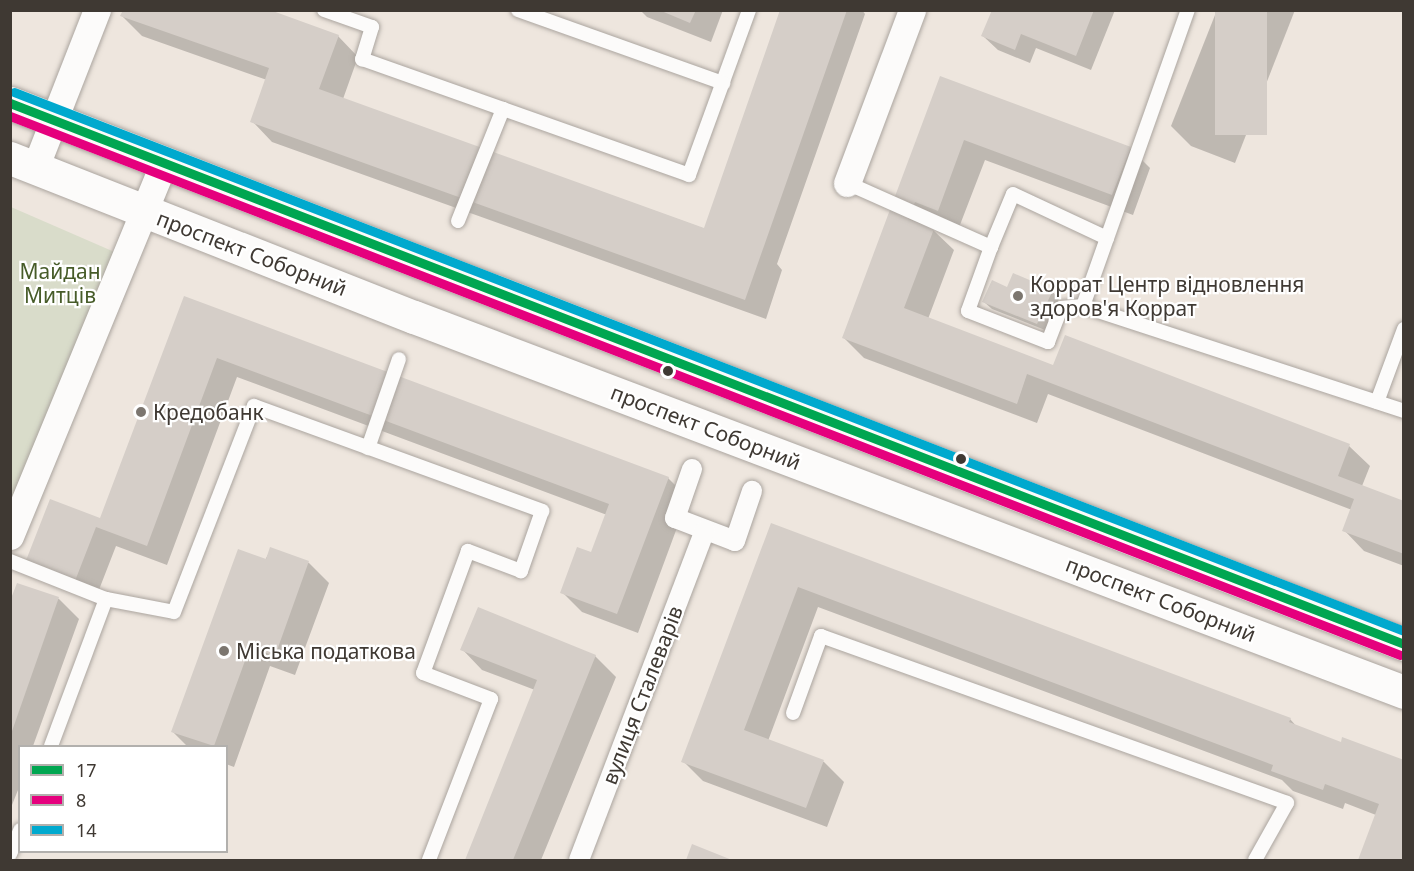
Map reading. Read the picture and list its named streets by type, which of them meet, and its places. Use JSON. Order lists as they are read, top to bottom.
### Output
{
  "streets": {
    "main road": ["проспект Соборний"],
    "street": ["вулиця Сталеварів"]
  },
  "parks": ["Майдан Митців"],
  "places": ["Коррат Центр відновлення здоров'я Коррат", "Кредобанк", "Міська податкова"],
  "lines": ["transit line 14", "transit line 17", "transit line 8"],
  "legend": ["17", "8", "14"]
}
